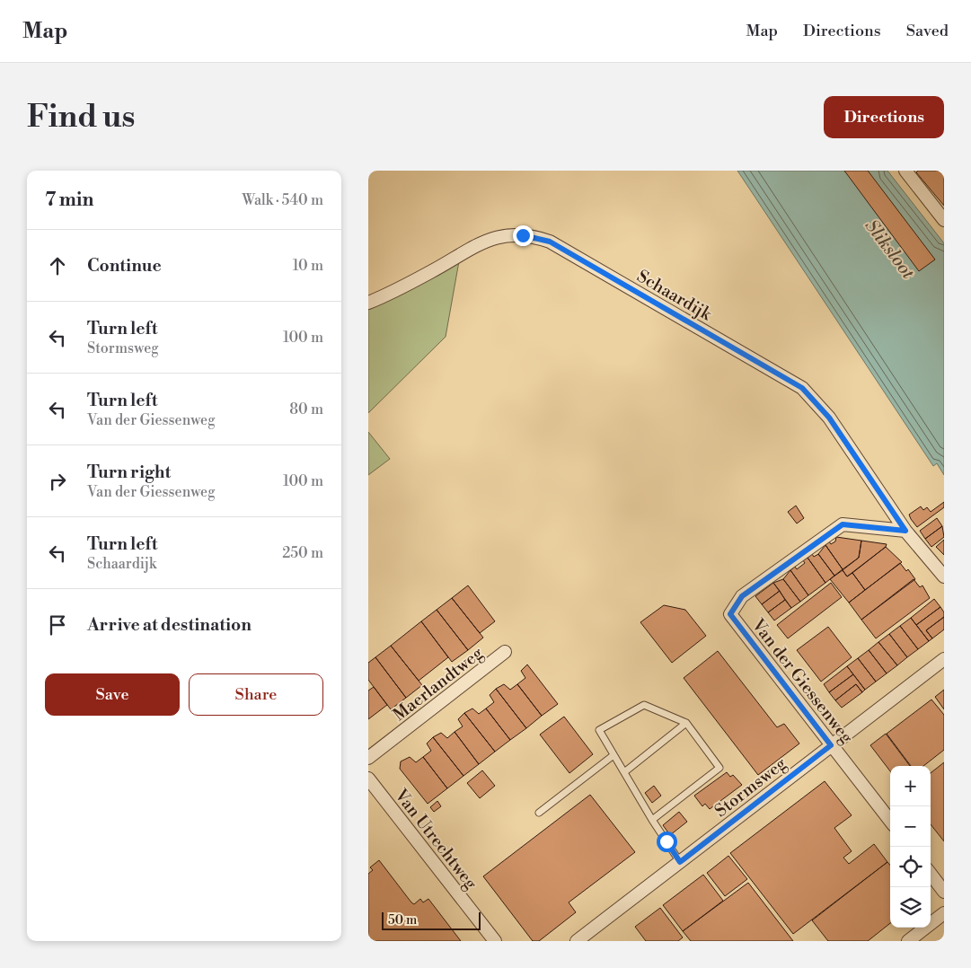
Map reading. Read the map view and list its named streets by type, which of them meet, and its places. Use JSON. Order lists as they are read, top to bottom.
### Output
{
  "streets": {
    "street": [
      "Schaardijk",
      "Van der Giessenweg",
      "Maerlandtweg",
      "Stormsweg",
      "Van Utrechtweg"
    ]
  },
  "crossings": [
    ["Schaardijk", "Van der Giessenweg"],
    ["Van der Giessenweg", "Stormsweg"]
  ],
  "water": ["Sliksloot"],
  "scale_bar": "50 m",
  "page": {
    "header": "Map",
    "nav": ["Map", "Directions", "Saved"],
    "buttons": [
      "Directions",
      ["Save", "Share"]
    ],
    "title": "Find us",
    "heading": ["7 min", "Walk · 540 m"],
    "list": [
      ["Continue", "10 m"],
      ["Turn left", "Stormsweg", "100 m"],
      ["Turn left", "Van der Giessenweg", "80 m"],
      ["Turn right", "Van der Giessenweg", "100 m"],
      ["Turn left", "Schaardijk", "250 m"],
      "Arrive at destination"
    ],
    "map_buttons": ["+", "−"],
    "scale": "50 m"
  }
}
